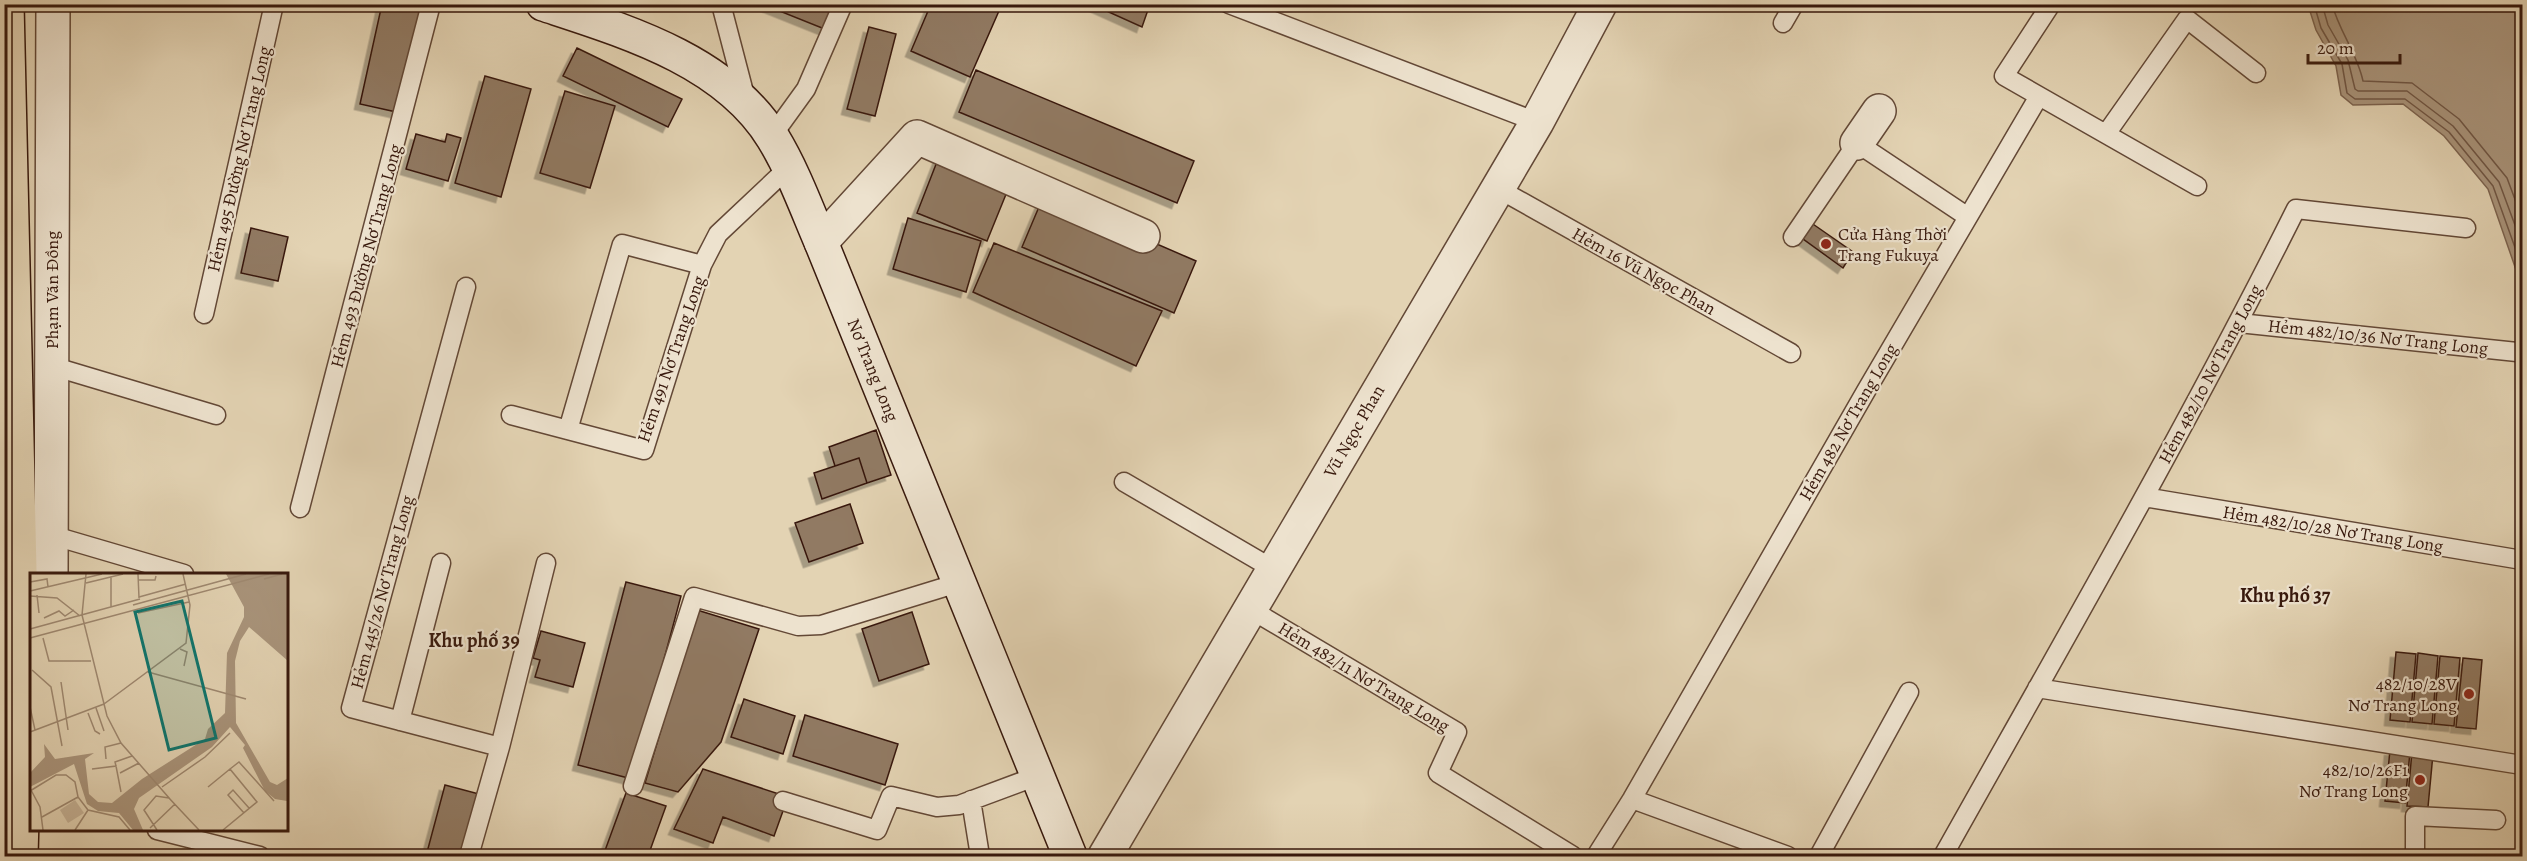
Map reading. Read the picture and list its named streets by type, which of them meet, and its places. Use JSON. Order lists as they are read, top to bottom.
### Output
{
  "streets": {
    "street": ["Phạm Văn Đồng", "Nơ Trang Long", "Vũ Ngọc Phan"],
    "lane": [
      "Hẻm 495 Đường Nơ Trang Long",
      "Hẻm 493 Đường Nơ Trang Long",
      "Hẻm 16 Vũ Ngọc Phan",
      "Hẻm 482/10/36 Nơ Trang Long",
      "Hẻm 491 Nơ Trang Long",
      "Hẻm 482/10 Nơ Trang Long",
      "Hẻm 482 Nơ Trang Long",
      "Hẻm 482/10/28 Nơ Trang Long",
      "Hẻm 445/26 Nơ Trang Long",
      "Hẻm 482/11 Nơ Trang Long"
    ]
  },
  "crossings": [
    ["Hẻm 16 Vũ Ngọc Phan", "Vũ Ngọc Phan"],
    ["Hẻm 482/10/36 Nơ Trang Long", "Hẻm 482/10 Nơ Trang Long"],
    ["Hẻm 491 Nơ Trang Long", "Nơ Trang Long"],
    ["Hẻm 482/10 Nơ Trang Long", "Hẻm 482/10/28 Nơ Trang Long"],
    ["Vũ Ngọc Phan", "Hẻm 482/11 Nơ Trang Long"]
  ],
  "districts": ["Khu phố 37", "Khu phố 39"],
  "places": ["Cửa Hàng Thời Trang Fukuya", "482/10/28V Nơ Trang Long", "482/10/26F1 Nơ Trang Long"],
  "scale_bar": "20 m"
}
